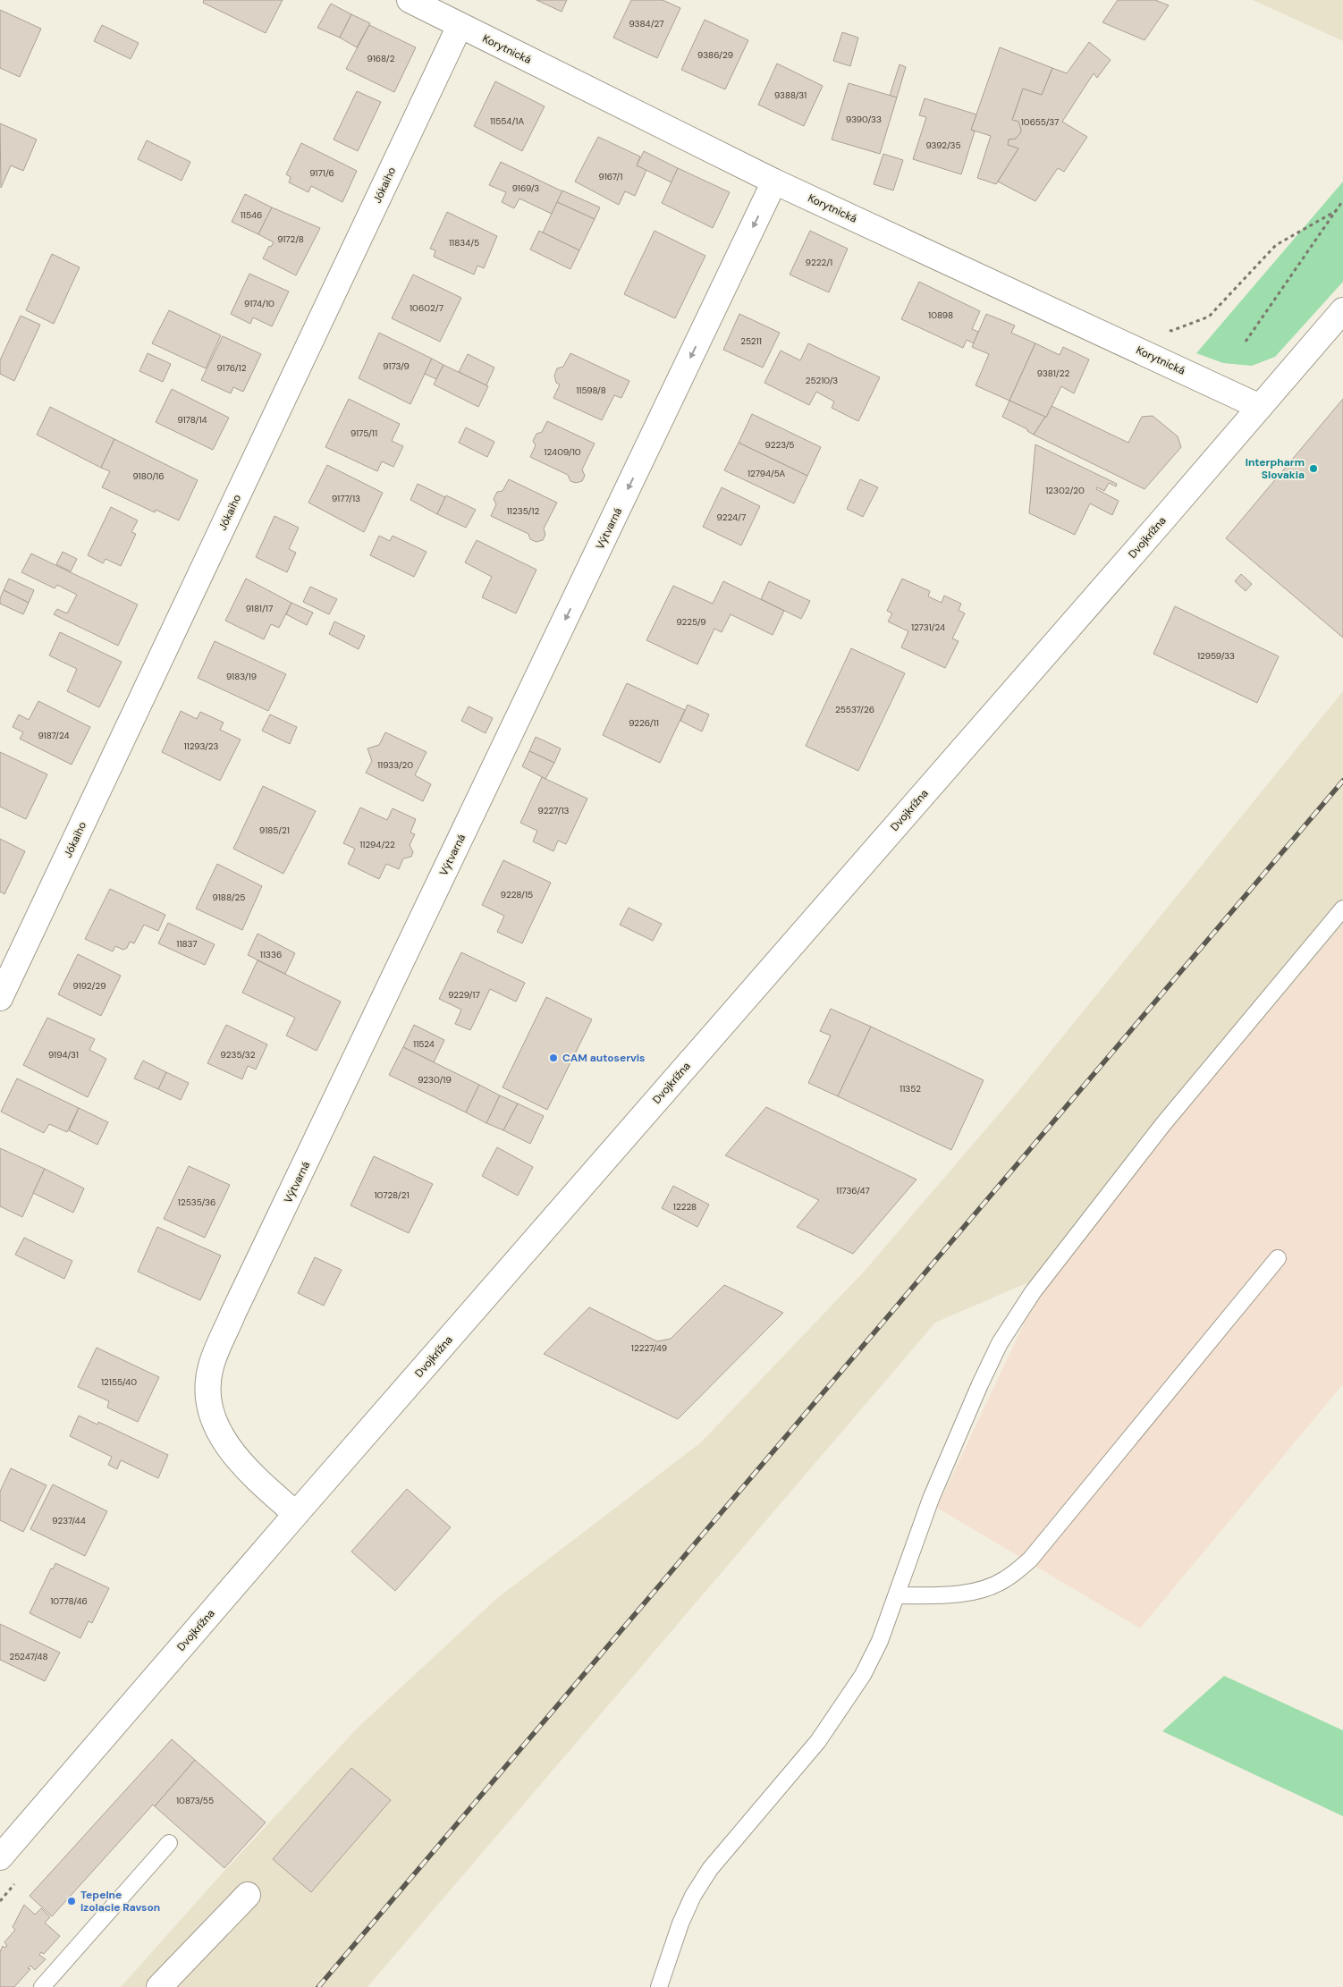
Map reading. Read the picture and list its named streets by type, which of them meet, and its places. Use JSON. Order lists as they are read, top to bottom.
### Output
{
  "streets": {
    "street": [
      "Korytnická",
      "Jókaiho",
      "Výtvarná",
      "Dvojkrížna"
    ]
  },
  "crossings": [
    ["Korytnická", "Jókaiho"],
    ["Korytnická", "Výtvarná"],
    ["Korytnická", "Dvojkrížna"],
    ["Výtvarná", "Dvojkrížna"]
  ],
  "one_way": ["Výtvarná"],
  "places": ["Interpharm Slovakia", "CAM autoservis", "Tepelne izolacie Ravson"],
  "house_numbers": [
    "9384/27",
    "9386/29",
    "9168/2",
    "9388/31",
    "9390/33",
    "11554/1A",
    "10655/37",
    "9392/35",
    "9171/6",
    "9167/1",
    "9169/3",
    "11546",
    "9172/8",
    "11834/5",
    "9222/1",
    "9174/10",
    "10602/7",
    "10898",
    "25211",
    "9173/9",
    "9176/12",
    "9381/22",
    "25210/3",
    "11598/8",
    "9178/14",
    "9175/11",
    "9223/5",
    "12409/10",
    "12794/5A",
    "9180/16",
    "12302/20",
    "9177/13",
    "11235/12",
    "9224/7",
    "9181/17",
    "9225/9",
    "12731/24",
    "12959/33",
    "9183/19",
    "25537/26",
    "9226/11",
    "9187/24",
    "11293/23",
    "11933/20",
    "9227/13",
    "9185/21",
    "11294/22",
    "9228/15",
    "9188/25",
    "11837",
    "11336",
    "9192/29",
    "9229/17",
    "11524",
    "9194/31",
    "9235/32",
    "9230/19",
    "11352",
    "11736/47",
    "10728/21",
    "12535/36",
    "12228",
    "12227/49",
    "12155/40",
    "9237/44",
    "10778/46",
    "25247/48",
    "10873/55"
  ]
}
